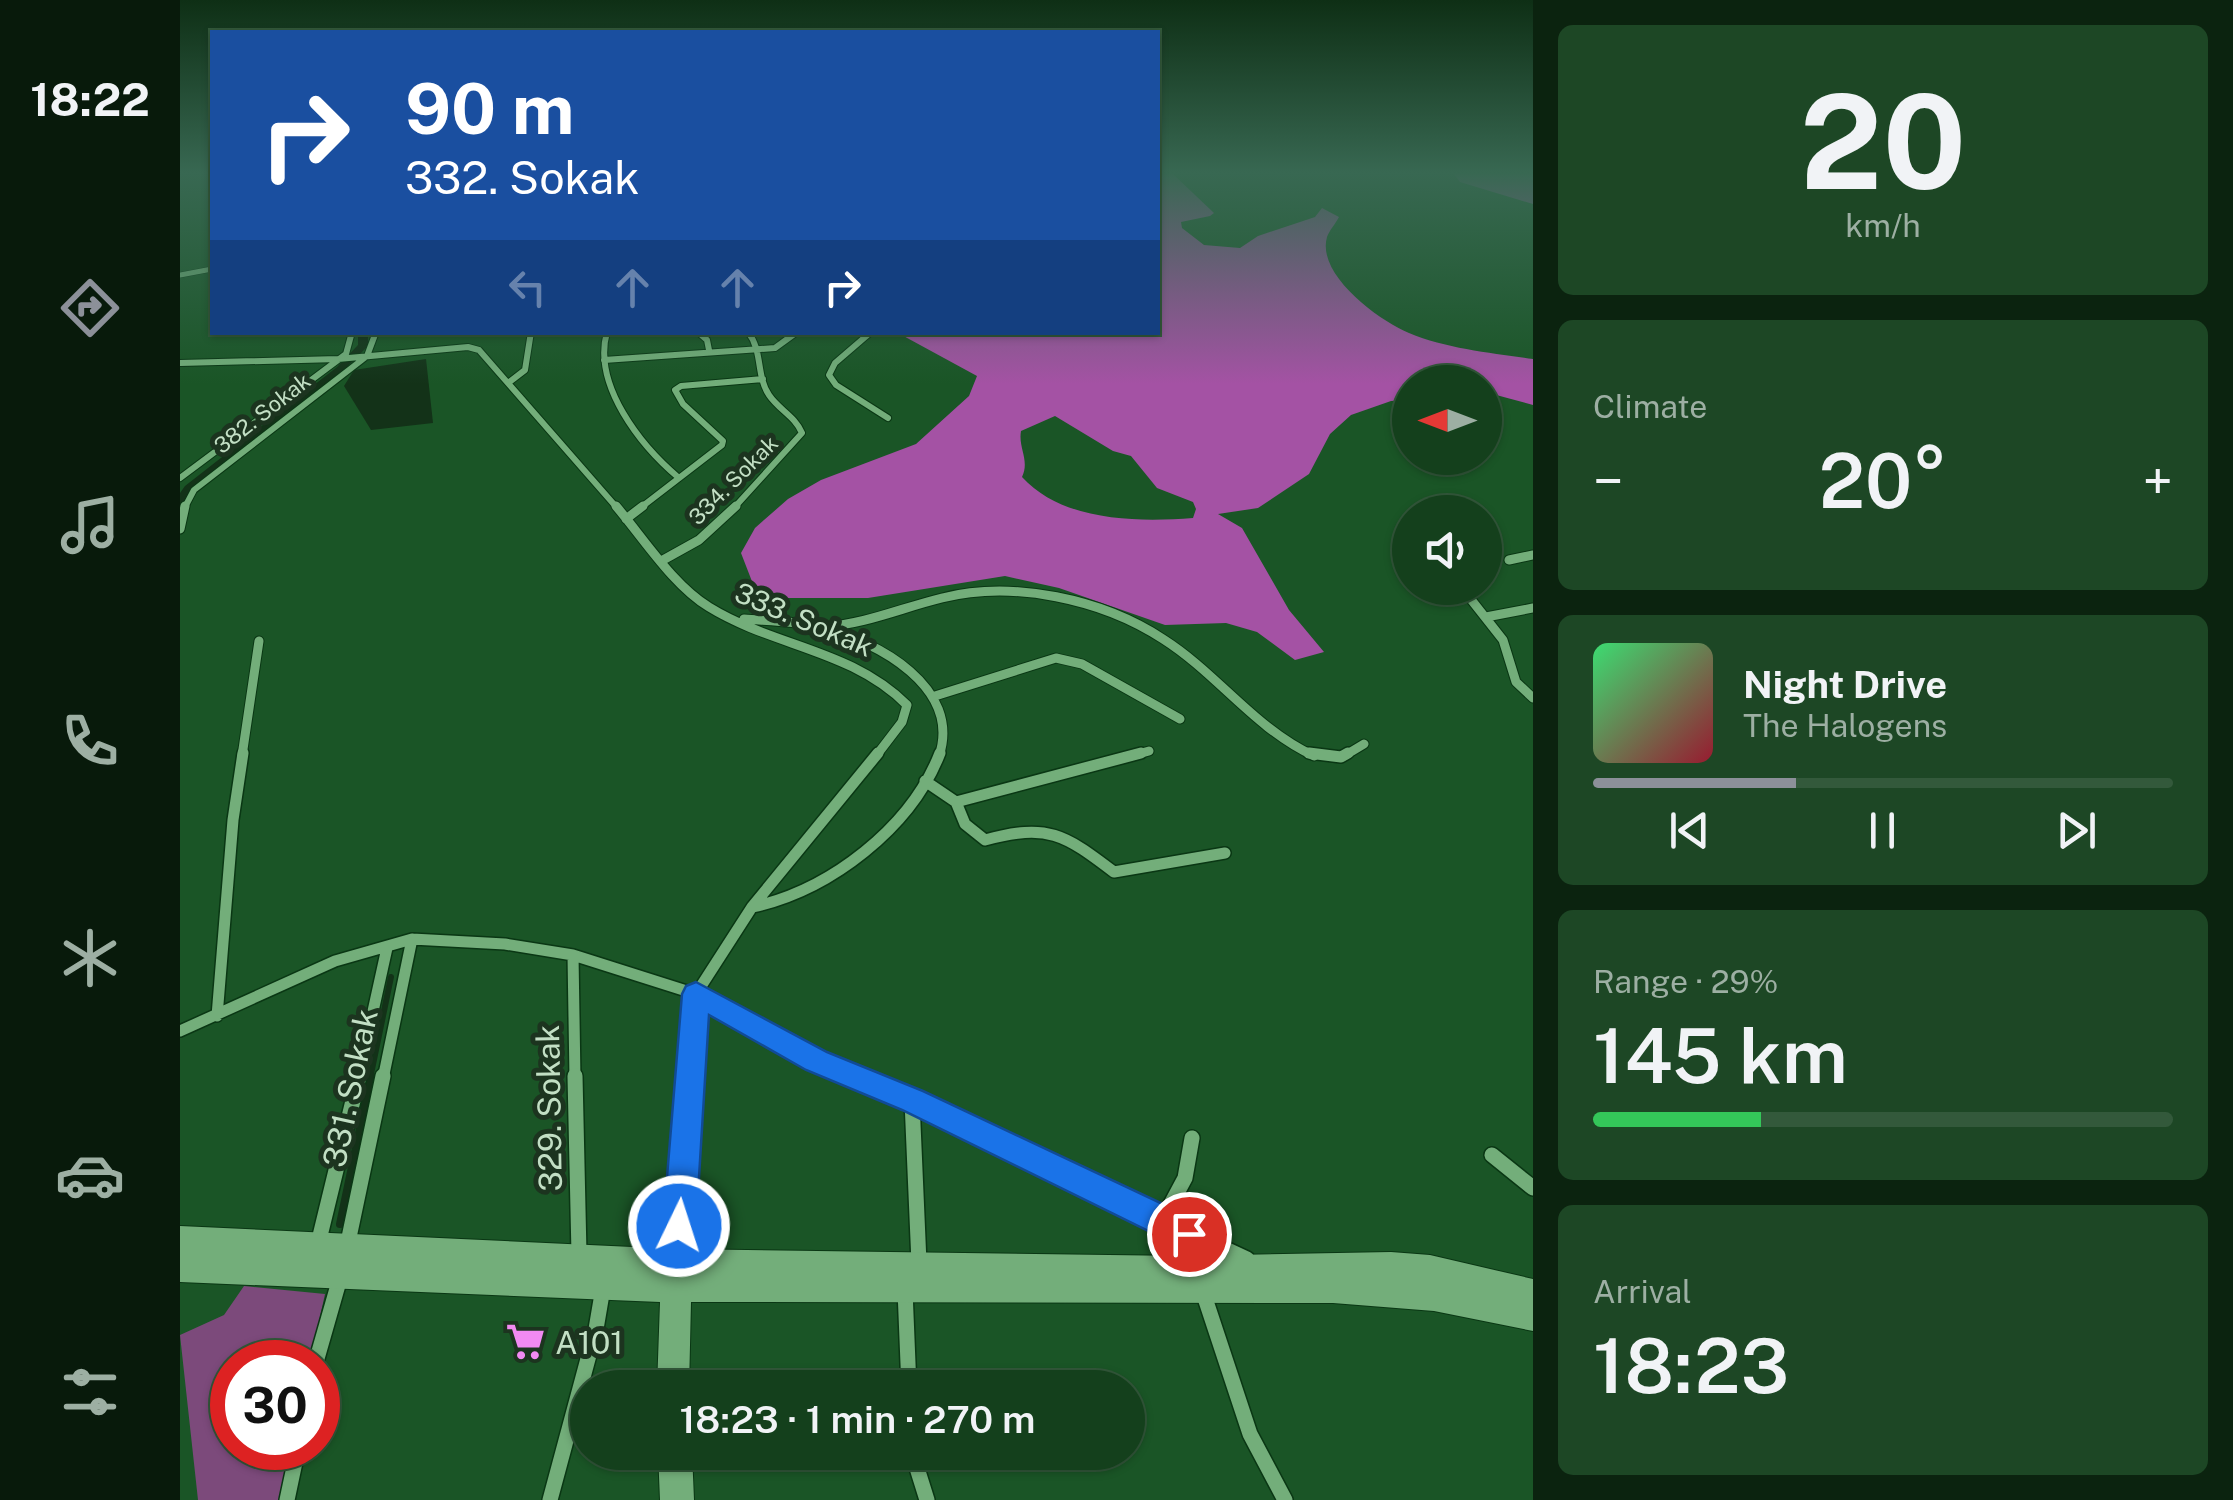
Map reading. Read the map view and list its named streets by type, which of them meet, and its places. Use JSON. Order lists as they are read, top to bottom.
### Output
{
  "streets": {
    "street": [
      "382. Sokak",
      "334. Sokak",
      "333. Sokak",
      "331. Sokak",
      "329. Sokak"
    ]
  },
  "crossings": [
    ["382. Sokak", "333. Sokak"],
    ["334. Sokak", "333. Sokak"]
  ],
  "places": {
    "supermarket": ["A101"]
  },
  "north": "left",
  "page": {
    "tabs": "18:22",
    "tile": [
      ["20", "km/h"],
      "Climate",
      ["Range · 29%", "145 km"],
      ["Arrival", "18:23"]
    ],
    "turn": ["90 m", "332. Sokak"],
    "heat": ["−", "20°", "+"],
    "song": ["Night Drive", "The Halogens"],
    "limit": "30",
    "trip": "18:23 · 1 min · 270 m"
  }
}
